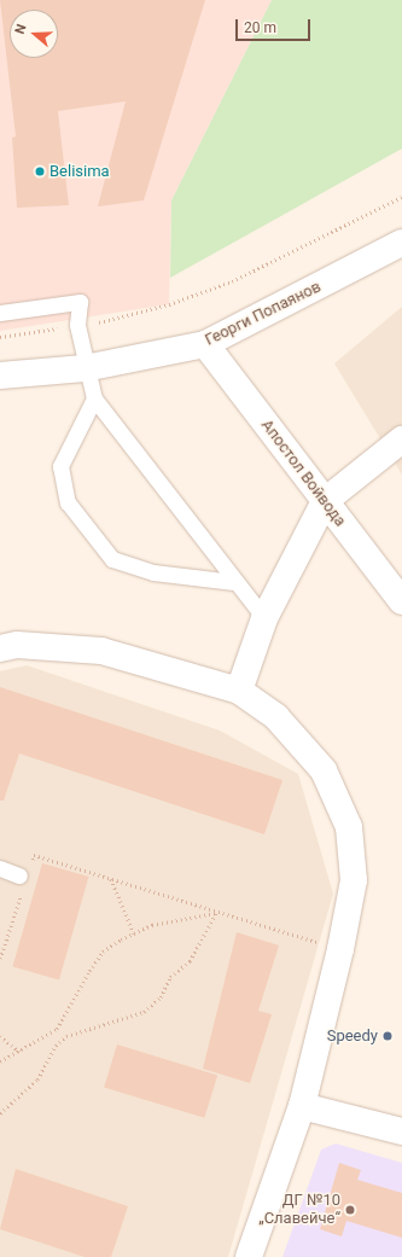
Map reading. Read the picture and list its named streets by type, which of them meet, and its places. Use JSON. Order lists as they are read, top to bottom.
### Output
{
  "streets": {
    "street": ["Георги Попаянов", "Апостол Войвода"]
  },
  "crossings": [
    ["Георги Попаянов", "Апостол Войвода"]
  ],
  "places": ["Belisima", "Speedy", "ДГ №10 „Славейче“"],
  "scale_bar": "20 m",
  "north": "left"
}
